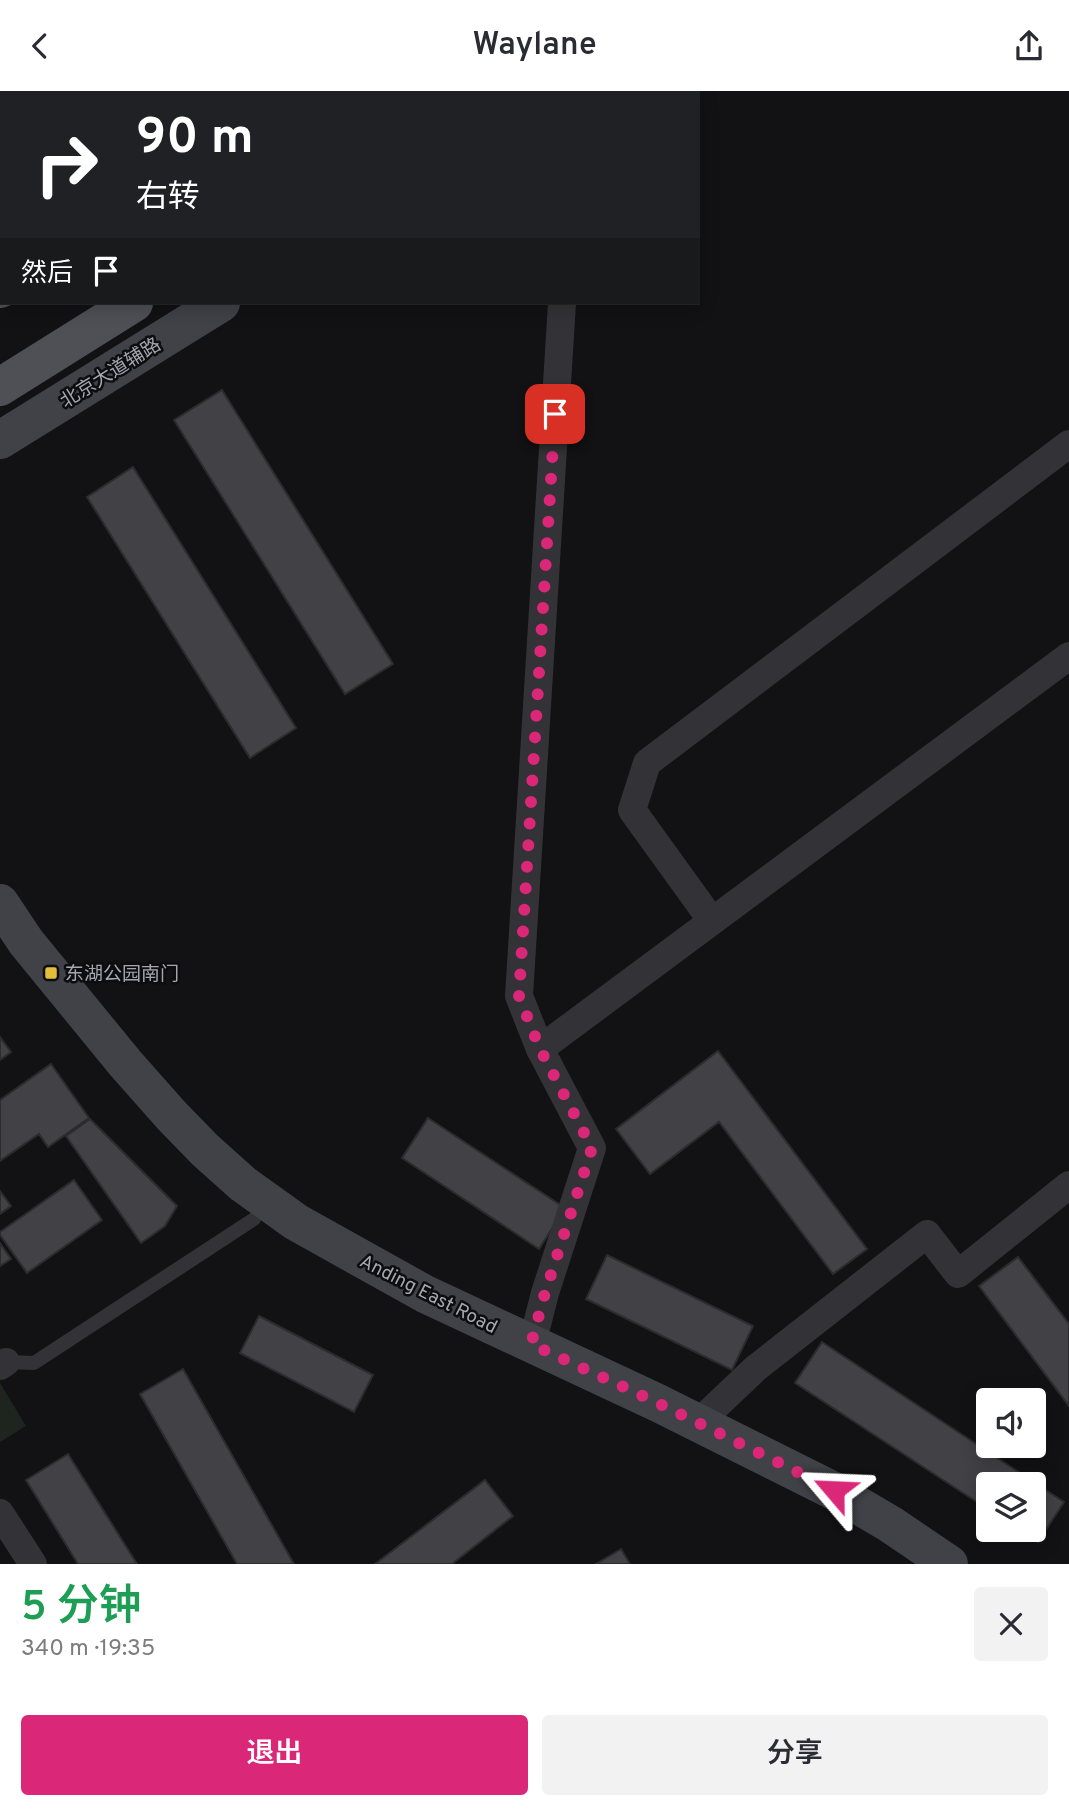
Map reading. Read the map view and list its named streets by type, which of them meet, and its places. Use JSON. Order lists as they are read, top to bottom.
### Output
{
  "streets": {
    "main road": ["北京大道辅路", "Anding East Road"]
  },
  "places": {
    "transit": ["东湖公园南门"]
  },
  "page": {
    "header": "Waylane",
    "turn": ["90 m", "右转"],
    "then": "然后",
    "heading": ["5 分钟", "340 m · 19:35"],
    "buttons": ["退出", "分享"]
  }
}
